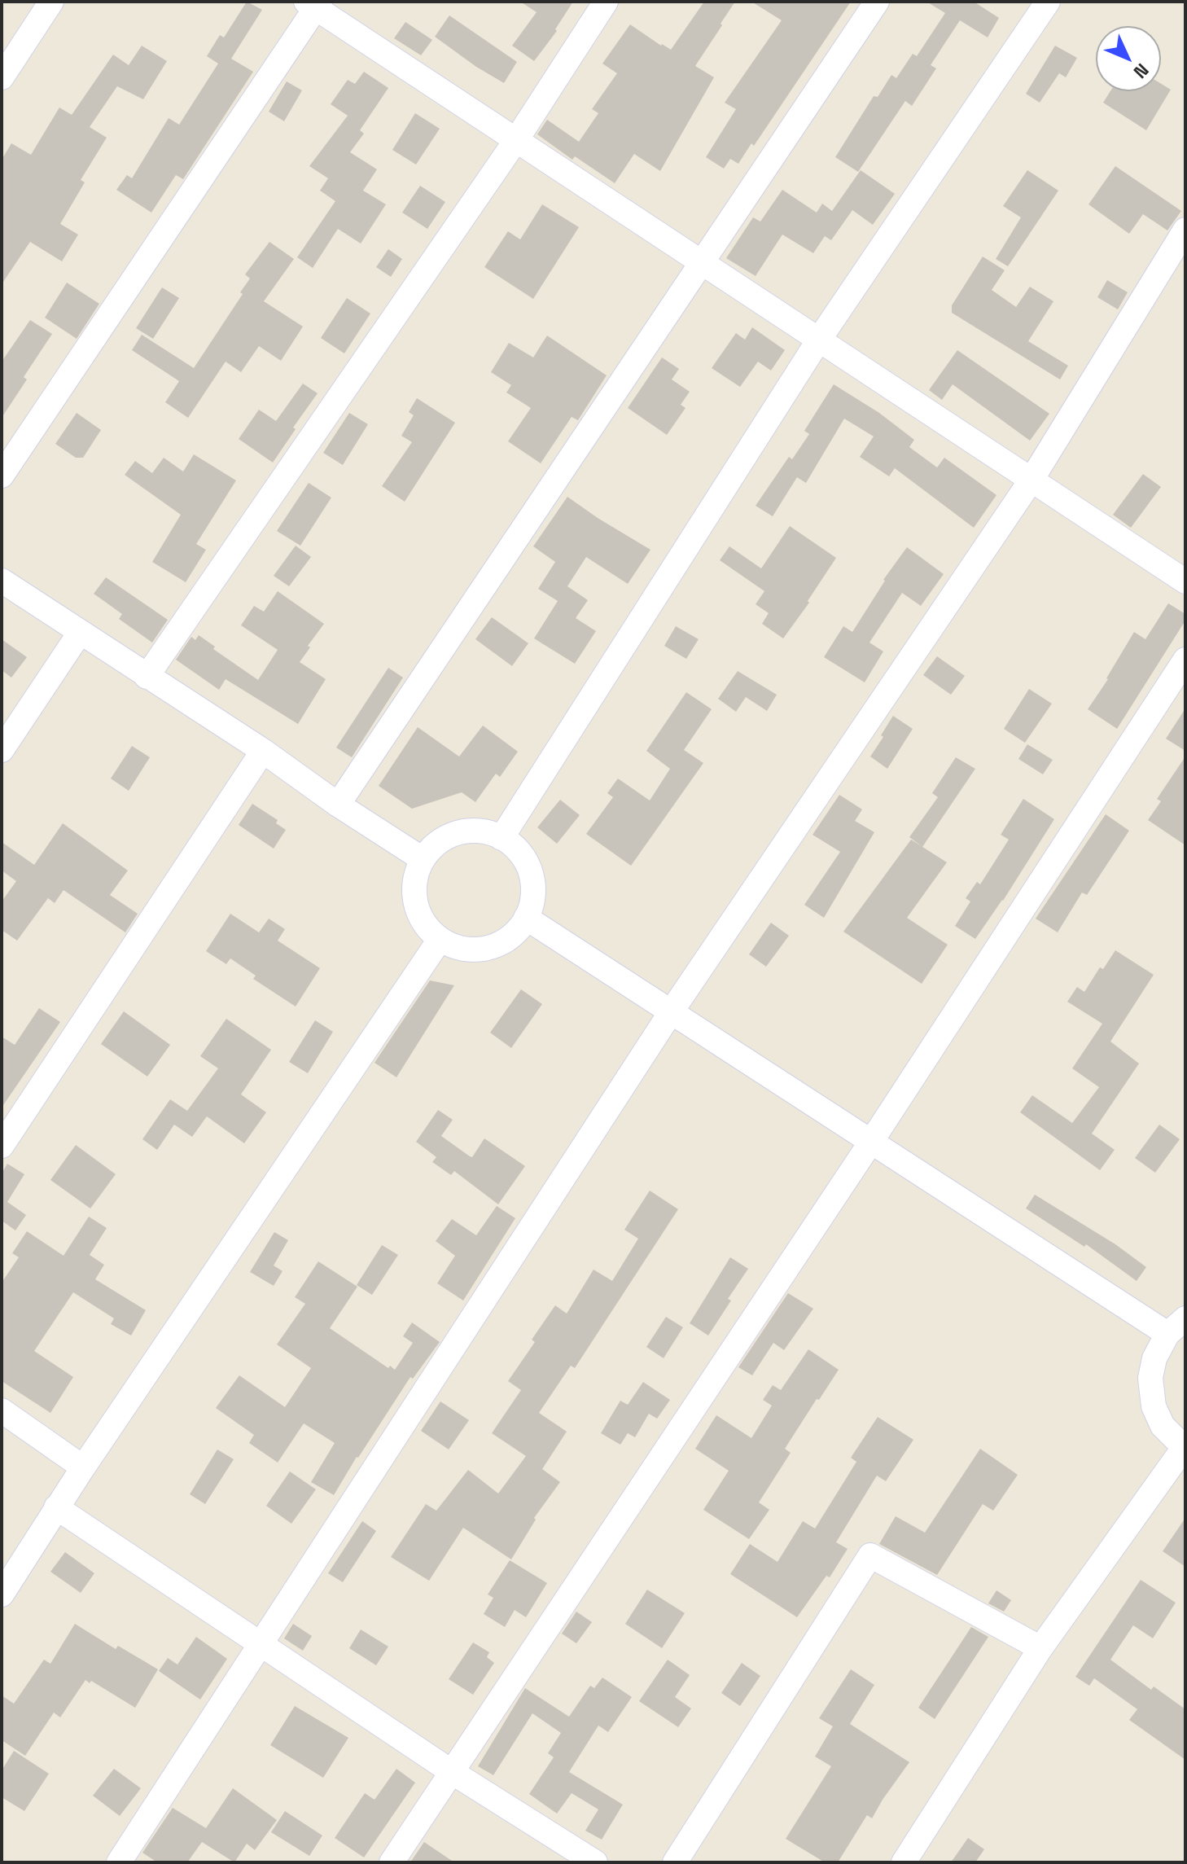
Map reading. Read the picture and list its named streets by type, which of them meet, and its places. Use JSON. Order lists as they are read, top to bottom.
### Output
{
  "north": "bottom right"
}
